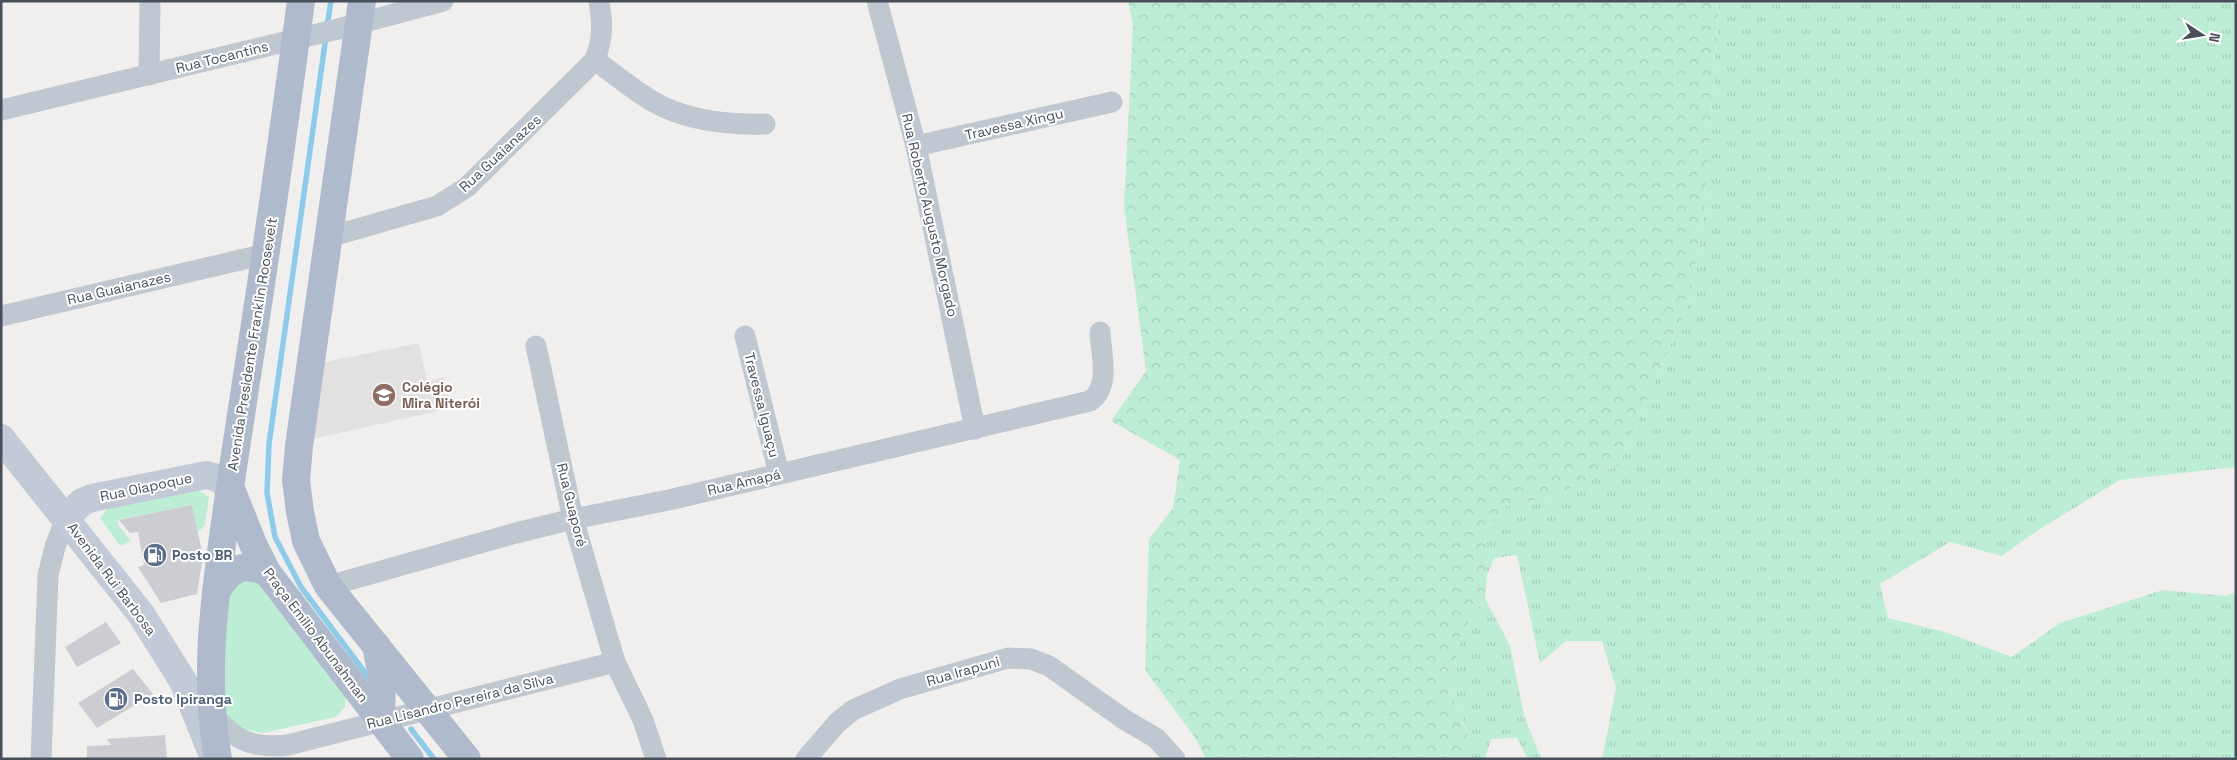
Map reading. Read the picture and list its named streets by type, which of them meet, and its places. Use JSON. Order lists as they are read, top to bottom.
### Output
{
  "streets": {
    "main road": [
      "Avenida Presidente Franklin Roosevelt",
      "Rua Oiapoque",
      "Avenida Rui Barbosa",
      "Praça Emilio Abunahman"
    ],
    "street": [
      "Rua Tocantins",
      "Travessa Xingu",
      "Rua Guaianazes",
      "Rua Roberto Augusto Morgado",
      "Travessa Iguaçu",
      "Rua Amapá",
      "Rua Guaporé",
      "Rua Irapuni",
      "Rua Lisandro Pereira da Silva"
    ]
  },
  "crossings": [
    ["Rua Tocantins", "Avenida Presidente Franklin Roosevelt"],
    ["Travessa Xingu", "Rua Roberto Augusto Morgado"],
    ["Rua Guaianazes", "Avenida Presidente Franklin Roosevelt"],
    ["Rua Roberto Augusto Morgado", "Rua Amapá"],
    ["Avenida Presidente Franklin Roosevelt", "Rua Oiapoque"],
    ["Avenida Presidente Franklin Roosevelt", "Avenida Rui Barbosa"],
    ["Avenida Presidente Franklin Roosevelt", "Praça Emilio Abunahman"],
    ["Avenida Presidente Franklin Roosevelt", "Rua Lisandro Pereira da Silva"],
    ["Travessa Iguaçu", "Rua Amapá"],
    ["Rua Amapá", "Rua Guaporé"],
    ["Rua Oiapoque", "Avenida Rui Barbosa"],
    ["Rua Oiapoque", "Praça Emilio Abunahman"],
    ["Rua Guaporé", "Rua Lisandro Pereira da Silva"],
    ["Avenida Rui Barbosa", "Rua Lisandro Pereira da Silva"],
    ["Praça Emilio Abunahman", "Rua Lisandro Pereira da Silva"]
  ],
  "places": {
    "school or university": ["Colégio Mira Niterói"],
    "fuel station": ["Posto BR", "Posto Ipiranga"]
  },
  "north": "right"
}
